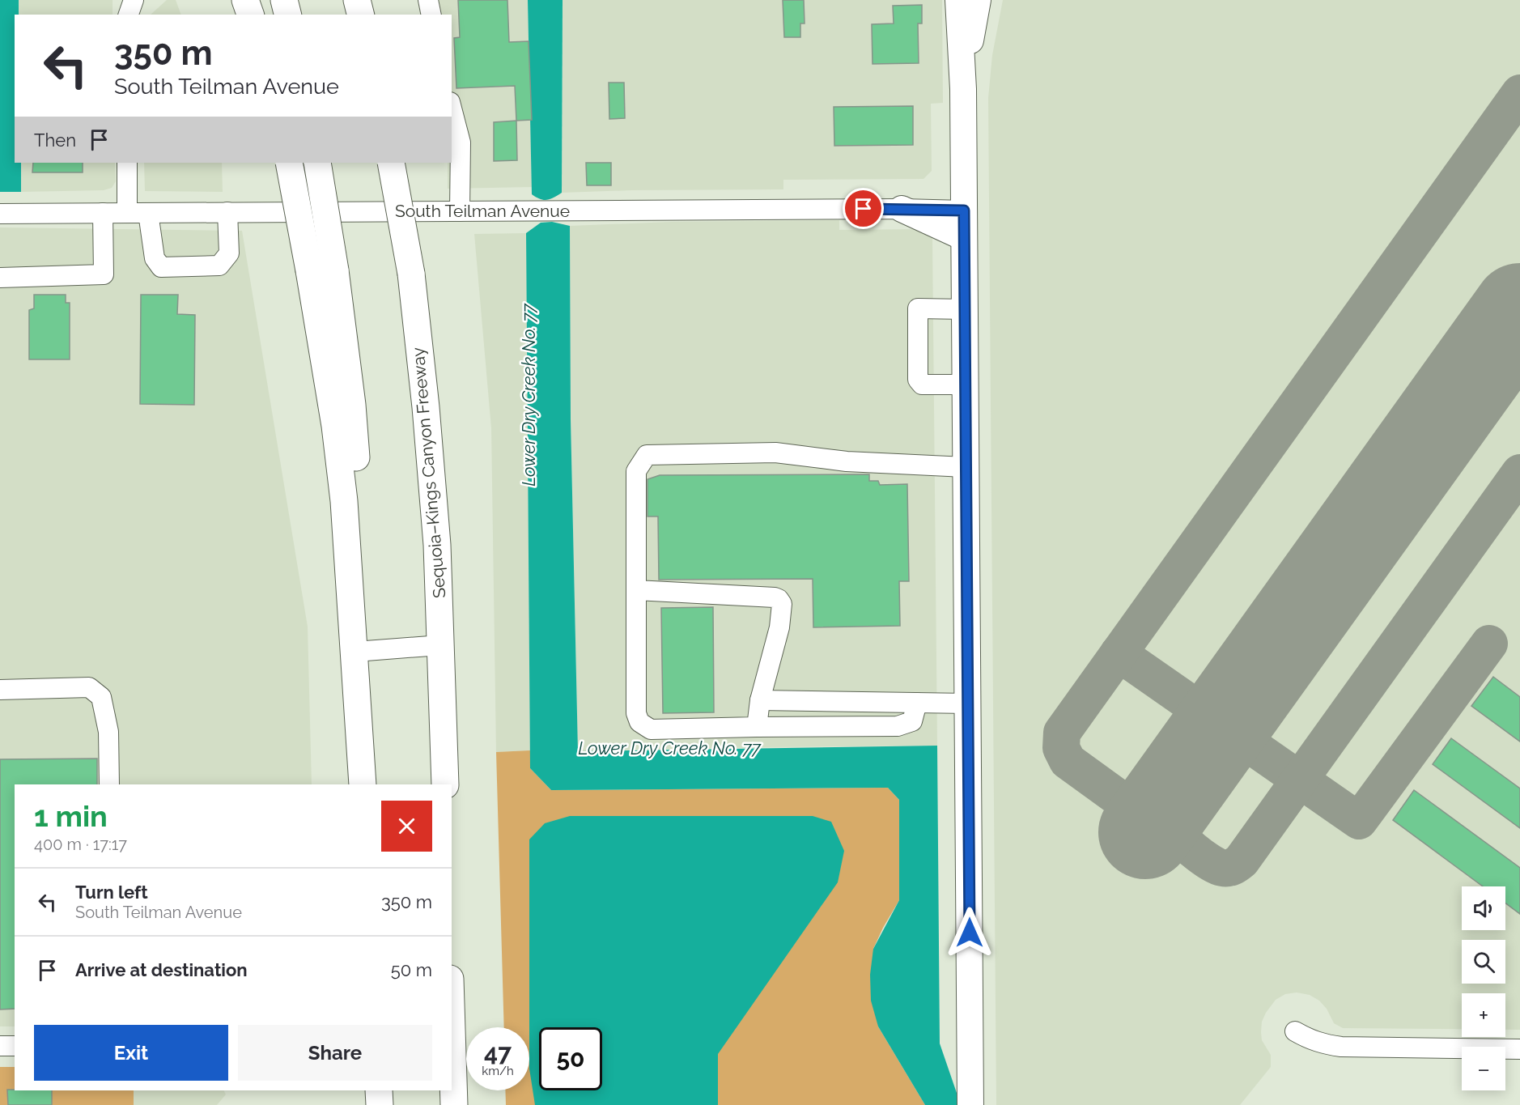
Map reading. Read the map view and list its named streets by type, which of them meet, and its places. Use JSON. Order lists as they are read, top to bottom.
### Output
{
  "streets": {
    "highway": ["Sequoia–Kings Canyon Freeway"],
    "street": ["South Teilman Avenue"]
  },
  "water": ["Lower Dry Creek No. 77"],
  "page": {
    "turn": ["350 m", "South Teilman Avenue"],
    "then": "Then",
    "heading": ["1 min", "400 m · 17:17"],
    "list": [
      {
        "name": "Turn left",
        "note": "South Teilman Avenue",
        "value": "350 m"
      },
      {
        "name": "Arrive at destination",
        "value": "50 m"
      }
    ],
    "map_buttons": ["+", "−"],
    "buttons": ["Exit", "Share"],
    "speed": "47 km/h",
    "limit": "50"
  }
}
